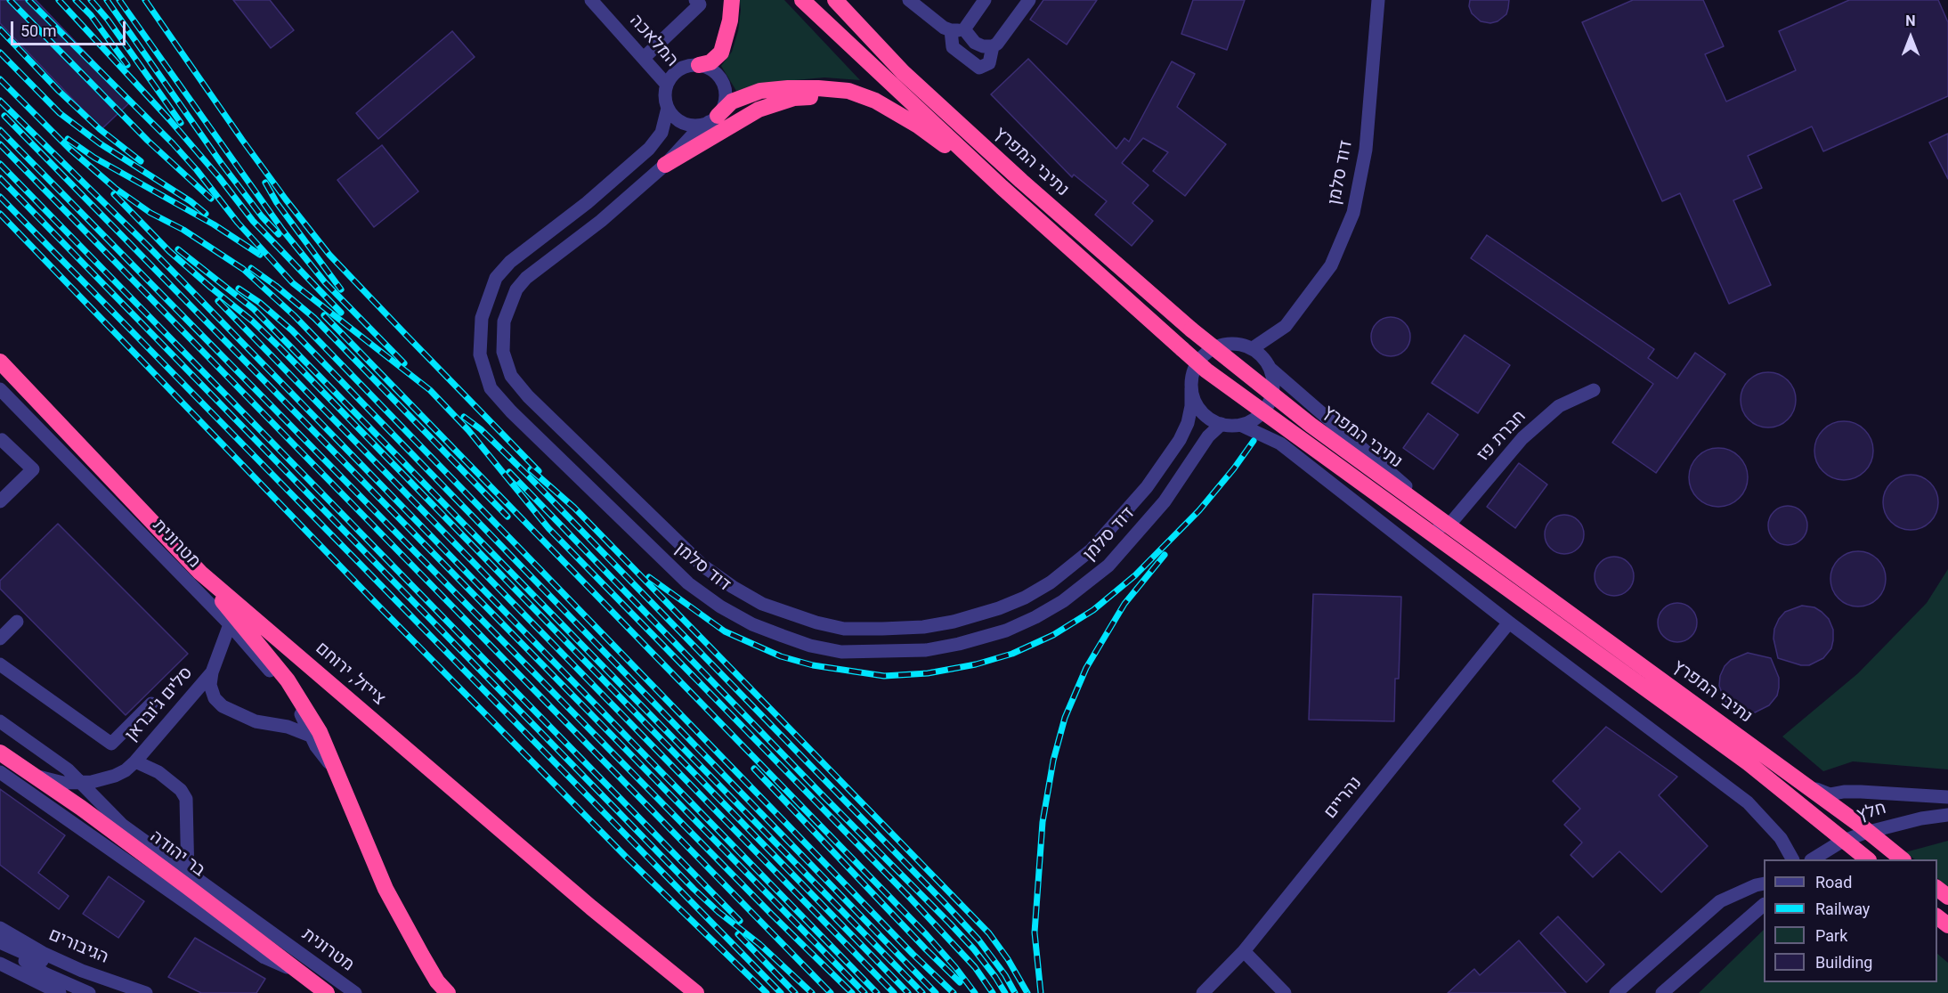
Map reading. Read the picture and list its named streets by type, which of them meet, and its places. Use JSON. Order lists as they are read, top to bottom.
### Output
{
  "streets": {
    "highway": ["נתיבי המפרץ", "צייזל, ירוחם", "בר יהודה"],
    "street": [
      "המלאכה",
      "דוד סלמן",
      "חברת פז",
      "מטרונית",
      "סלים ג'ובראן",
      "נהריים",
      "חלץ",
      "הגיבורים"
    ]
  },
  "crossings": [
    ["המלאכה", "דוד סלמן"],
    ["מטרונית", "סלים ג'ובראן"],
    ["מטרונית", "בר יהודה"],
    ["סלים ג'ובראן", "בר יהודה"]
  ],
  "legend": [
    "Road",
    "Railway",
    "Park",
    "Building"
  ],
  "scale_bar": "50 m",
  "north": "top"
}
